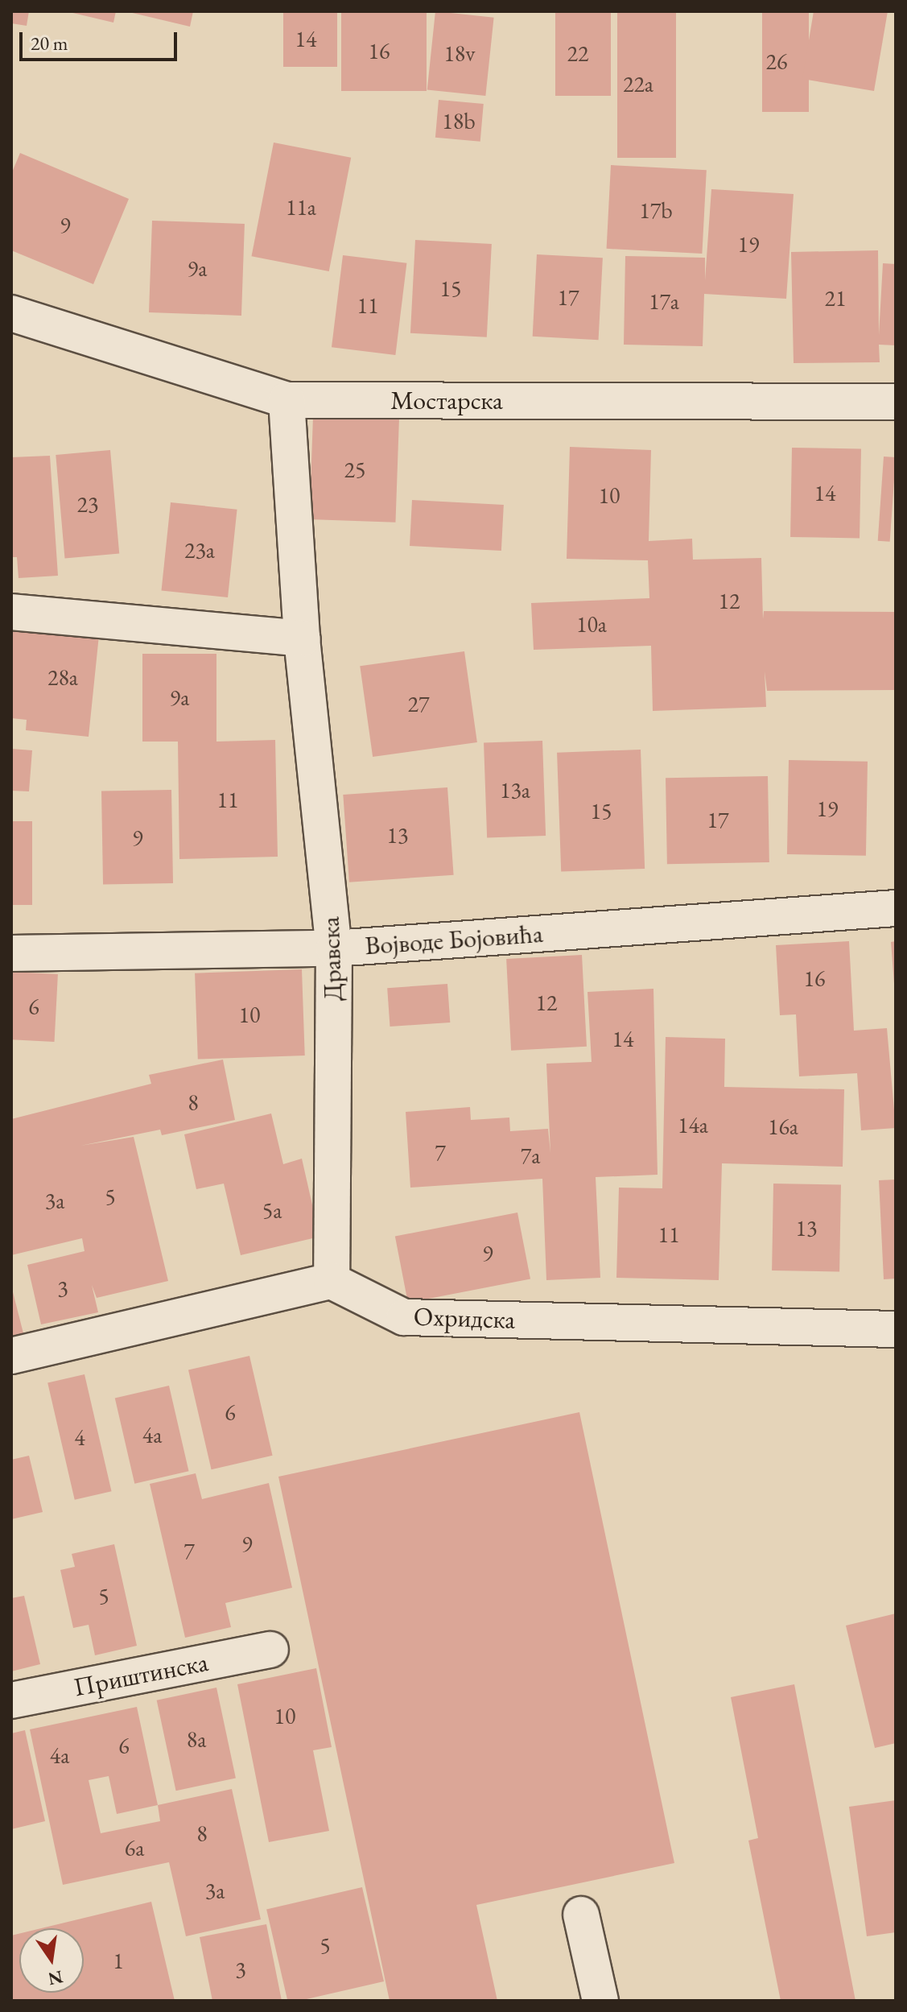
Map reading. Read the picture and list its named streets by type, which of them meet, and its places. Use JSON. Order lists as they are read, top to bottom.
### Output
{
  "streets": {
    "street": [
      "Мостарска",
      "Војводе Бојовића",
      "Дравска",
      "Охридска",
      "Приштинска"
    ]
  },
  "crossings": [
    ["Мостарска", "Дравска"],
    ["Војводе Бојовића", "Дравска"],
    ["Дравска", "Охридска"]
  ],
  "house_numbers": [
    "14",
    "16",
    "18v",
    "22",
    "26",
    "22a",
    "18b",
    "11a",
    "17b",
    "9",
    "19",
    "9a",
    "15",
    "17",
    "21",
    "17a",
    "11",
    "25",
    "14",
    "10",
    "23",
    "23a",
    "12",
    "10a",
    "28a",
    "9a",
    "27",
    "13a",
    "11",
    "19",
    "15",
    "17",
    "13",
    "9",
    "16",
    "12",
    "6",
    "10",
    "14",
    "8",
    "14a",
    "16a",
    "7",
    "7a",
    "5",
    "3a",
    "5a",
    "13",
    "11",
    "9",
    "3",
    "6",
    "4a",
    "4",
    "9",
    "7",
    "5",
    "10",
    "8a",
    "6",
    "4a",
    "8",
    "6a",
    "3a",
    "5",
    "1",
    "3"
  ],
  "scale_bar": "20 m",
  "north": "bottom"
}
